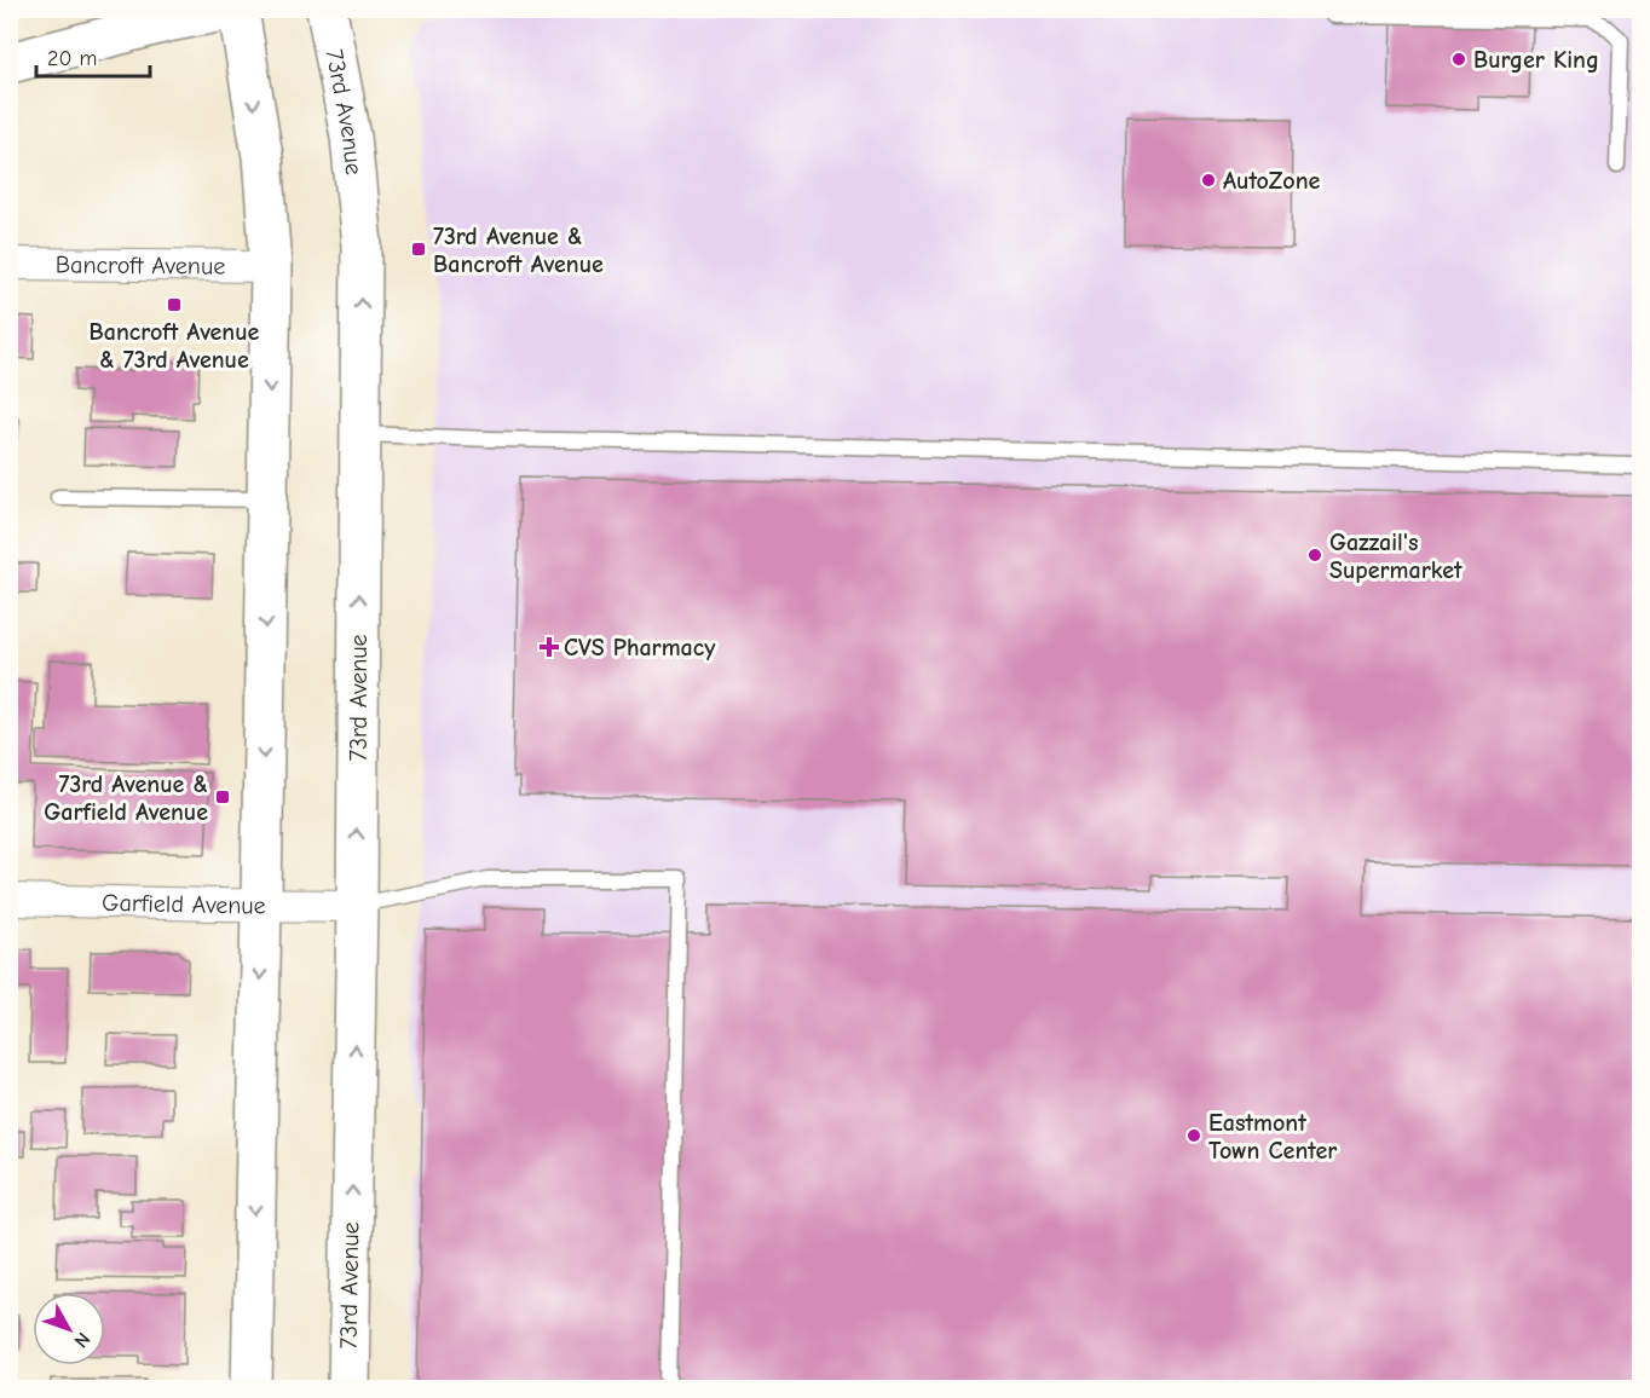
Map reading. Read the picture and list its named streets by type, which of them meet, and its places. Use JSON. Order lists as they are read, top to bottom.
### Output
{
  "streets": {
    "main road": ["73rd Avenue"],
    "street": ["Bancroft Avenue", "Garfield Avenue"]
  },
  "crossings": [
    ["73rd Avenue", "Garfield Avenue"]
  ],
  "places": {
    "other": [
      "Burger King",
      "AutoZone",
      "Gazzail's Supermarket",
      "Eastmont Town Center"
    ],
    "transit": ["73rd Avenue & Bancroft Avenue", "Bancroft Avenue & 73rd Avenue", "73rd Avenue & Garfield Avenue"],
    "health": ["CVS Pharmacy"]
  },
  "scale_bar": "20 m",
  "north": "bottom right"
}
